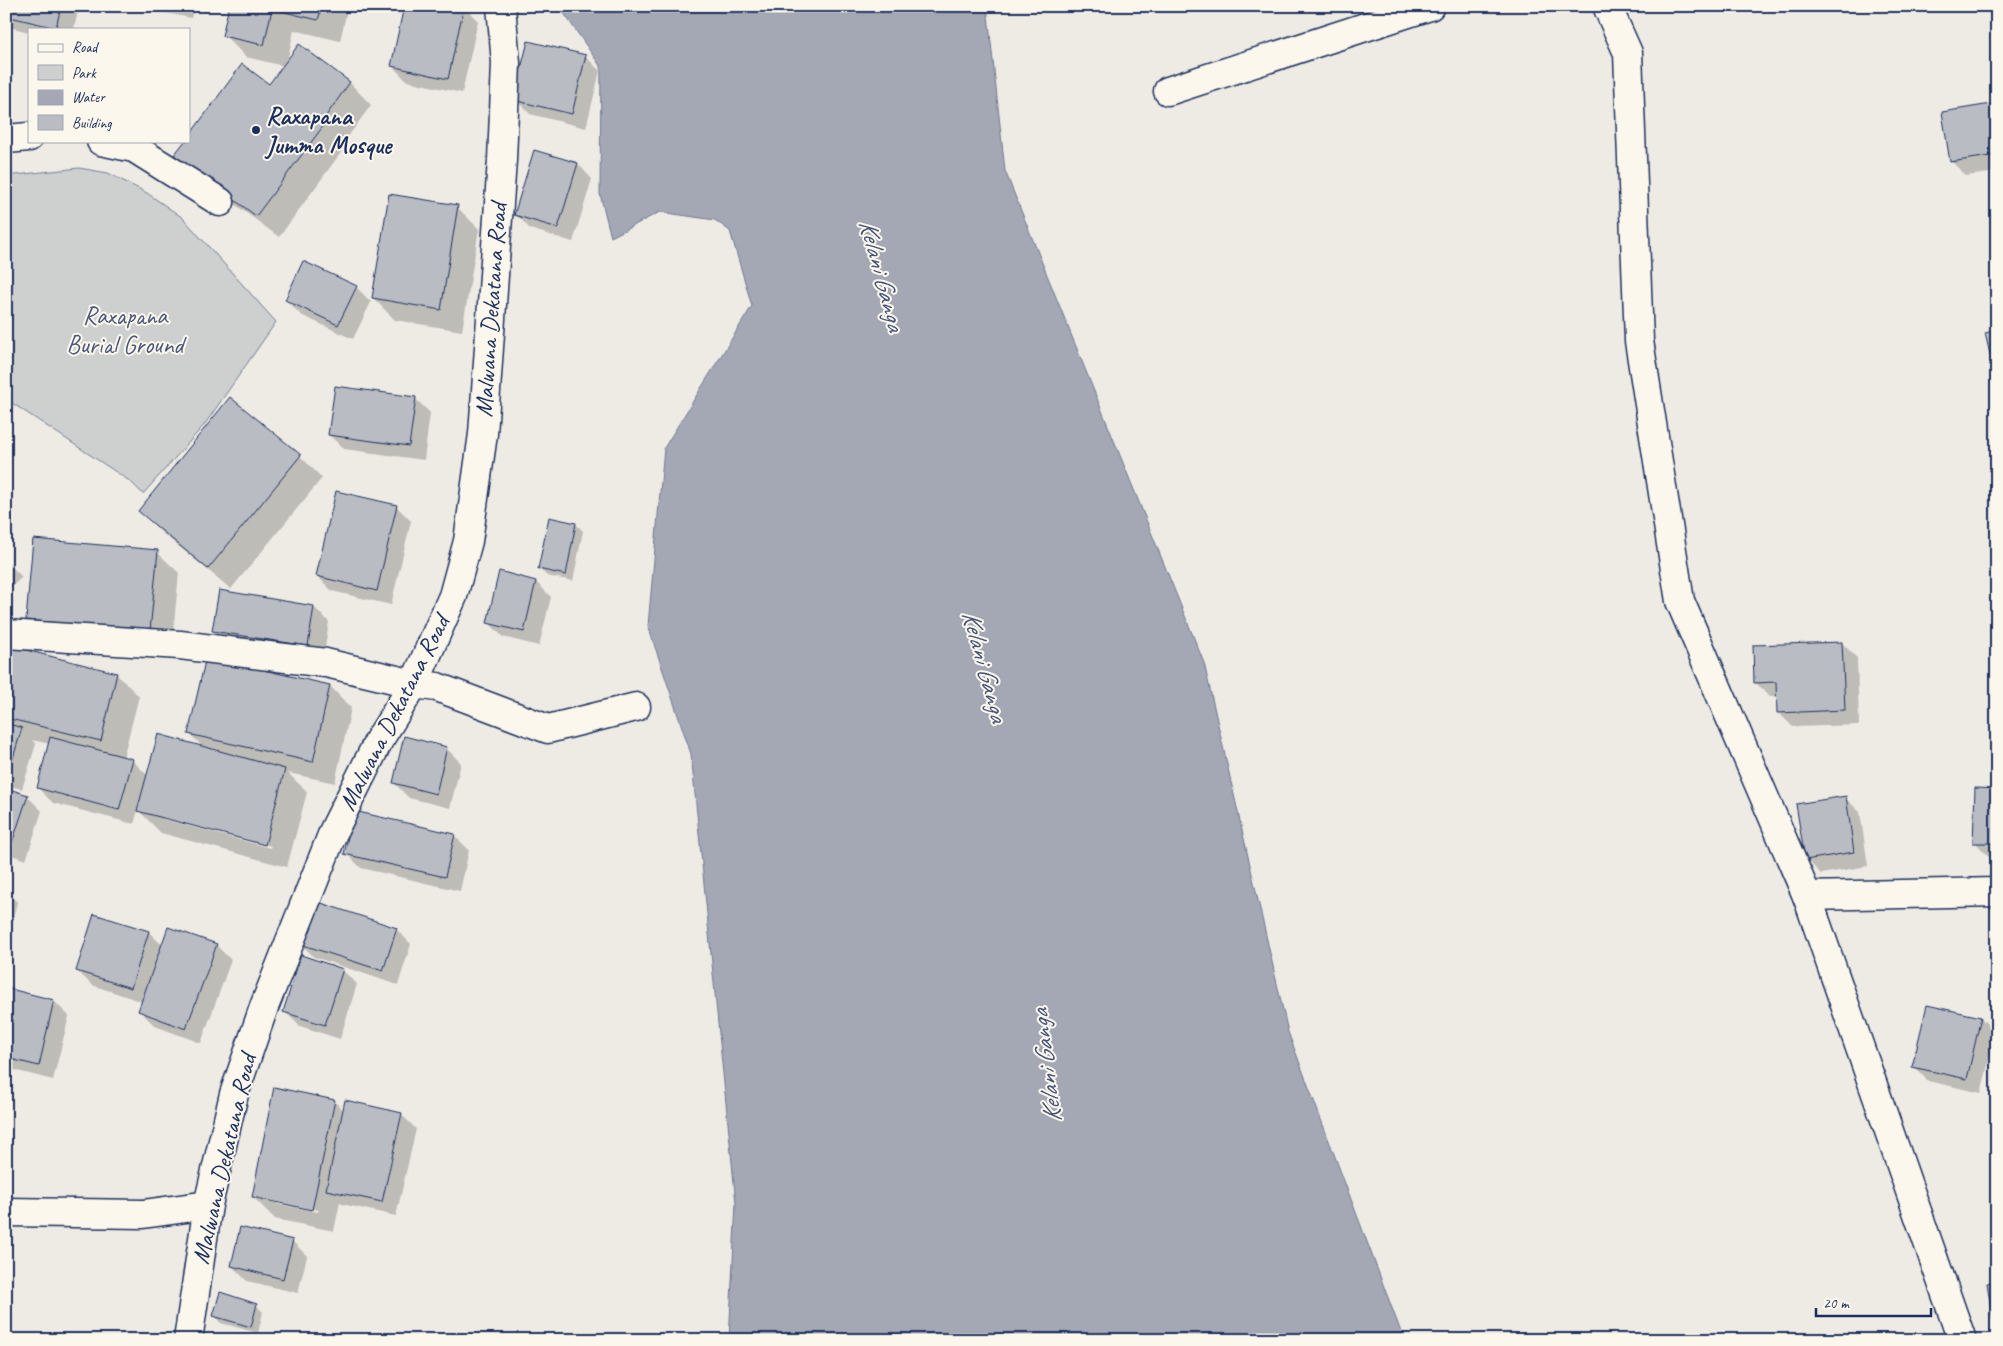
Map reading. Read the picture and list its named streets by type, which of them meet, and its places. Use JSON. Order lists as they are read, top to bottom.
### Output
{
  "streets": {
    "street": ["Malwana Dekatana Road"]
  },
  "water": ["Kelani Ganga"],
  "parks": ["Raxapana Burial Ground"],
  "places": ["Raxapana Jumma Mosque"],
  "legend": [
    "Road",
    "Park",
    "Water",
    "Building"
  ],
  "scale_bar": "20 m"
}
